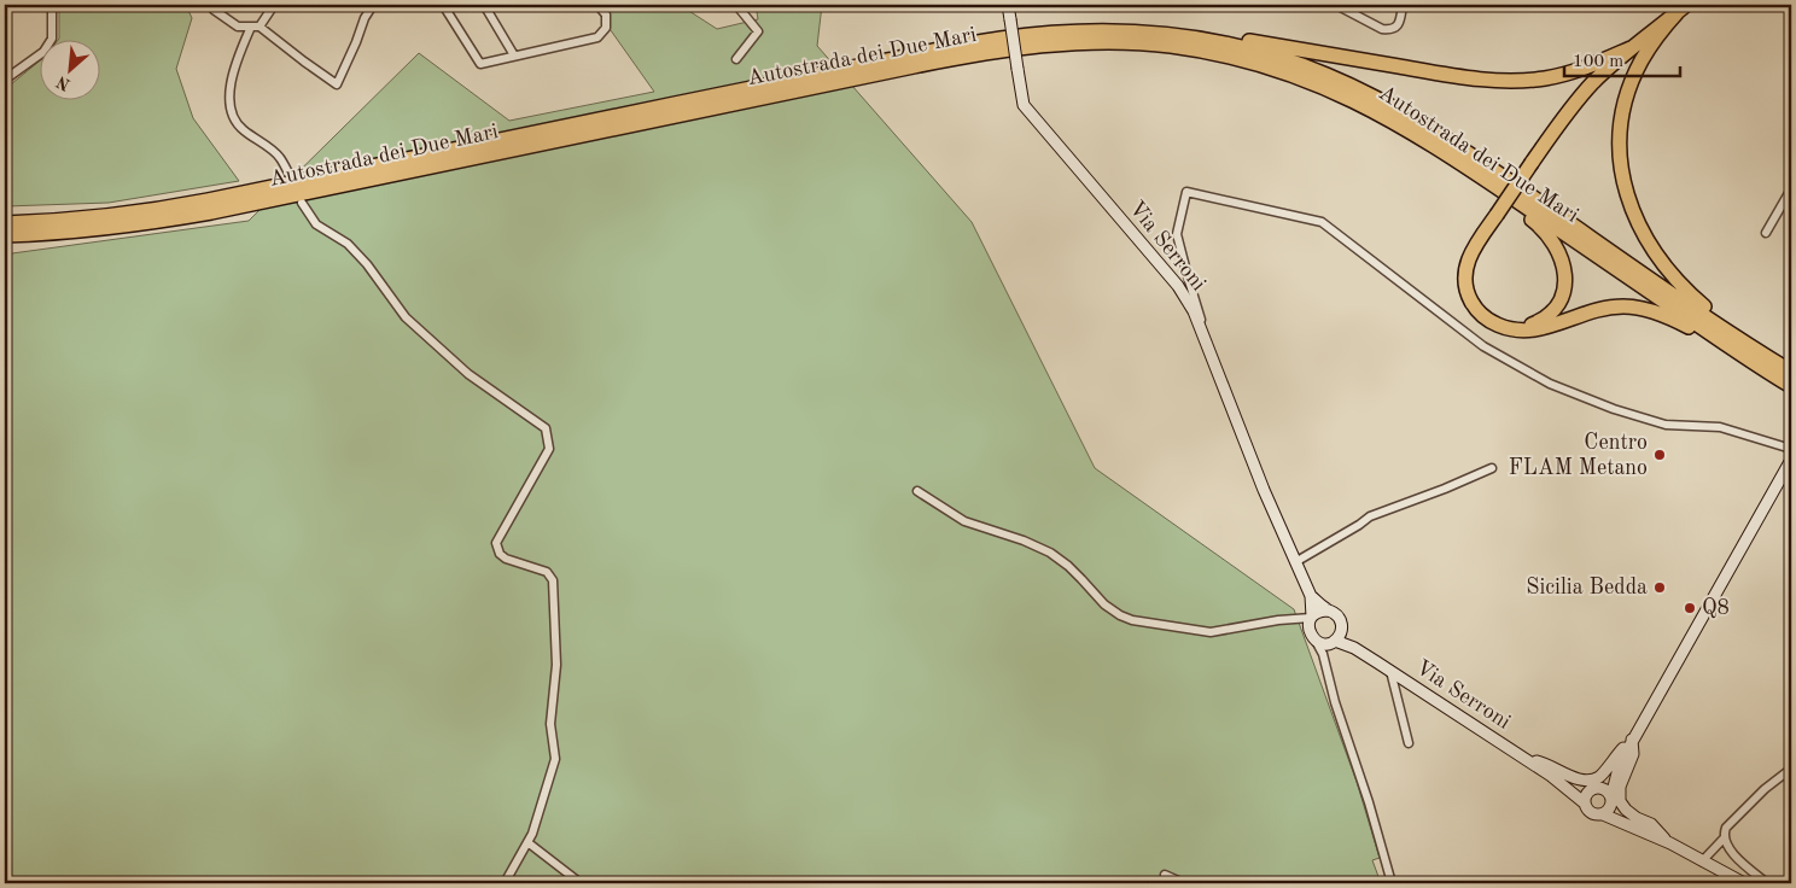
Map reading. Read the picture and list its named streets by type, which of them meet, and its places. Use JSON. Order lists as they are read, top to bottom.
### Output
{
  "streets": {
    "highway": ["Autostrada dei Due Mari"],
    "main road": ["Via Serroni"]
  },
  "places": ["Centro FLAM Metano", "Sicilia Bedda", "Q8"],
  "scale_bar": "100 m",
  "north": "bottom left"
}
